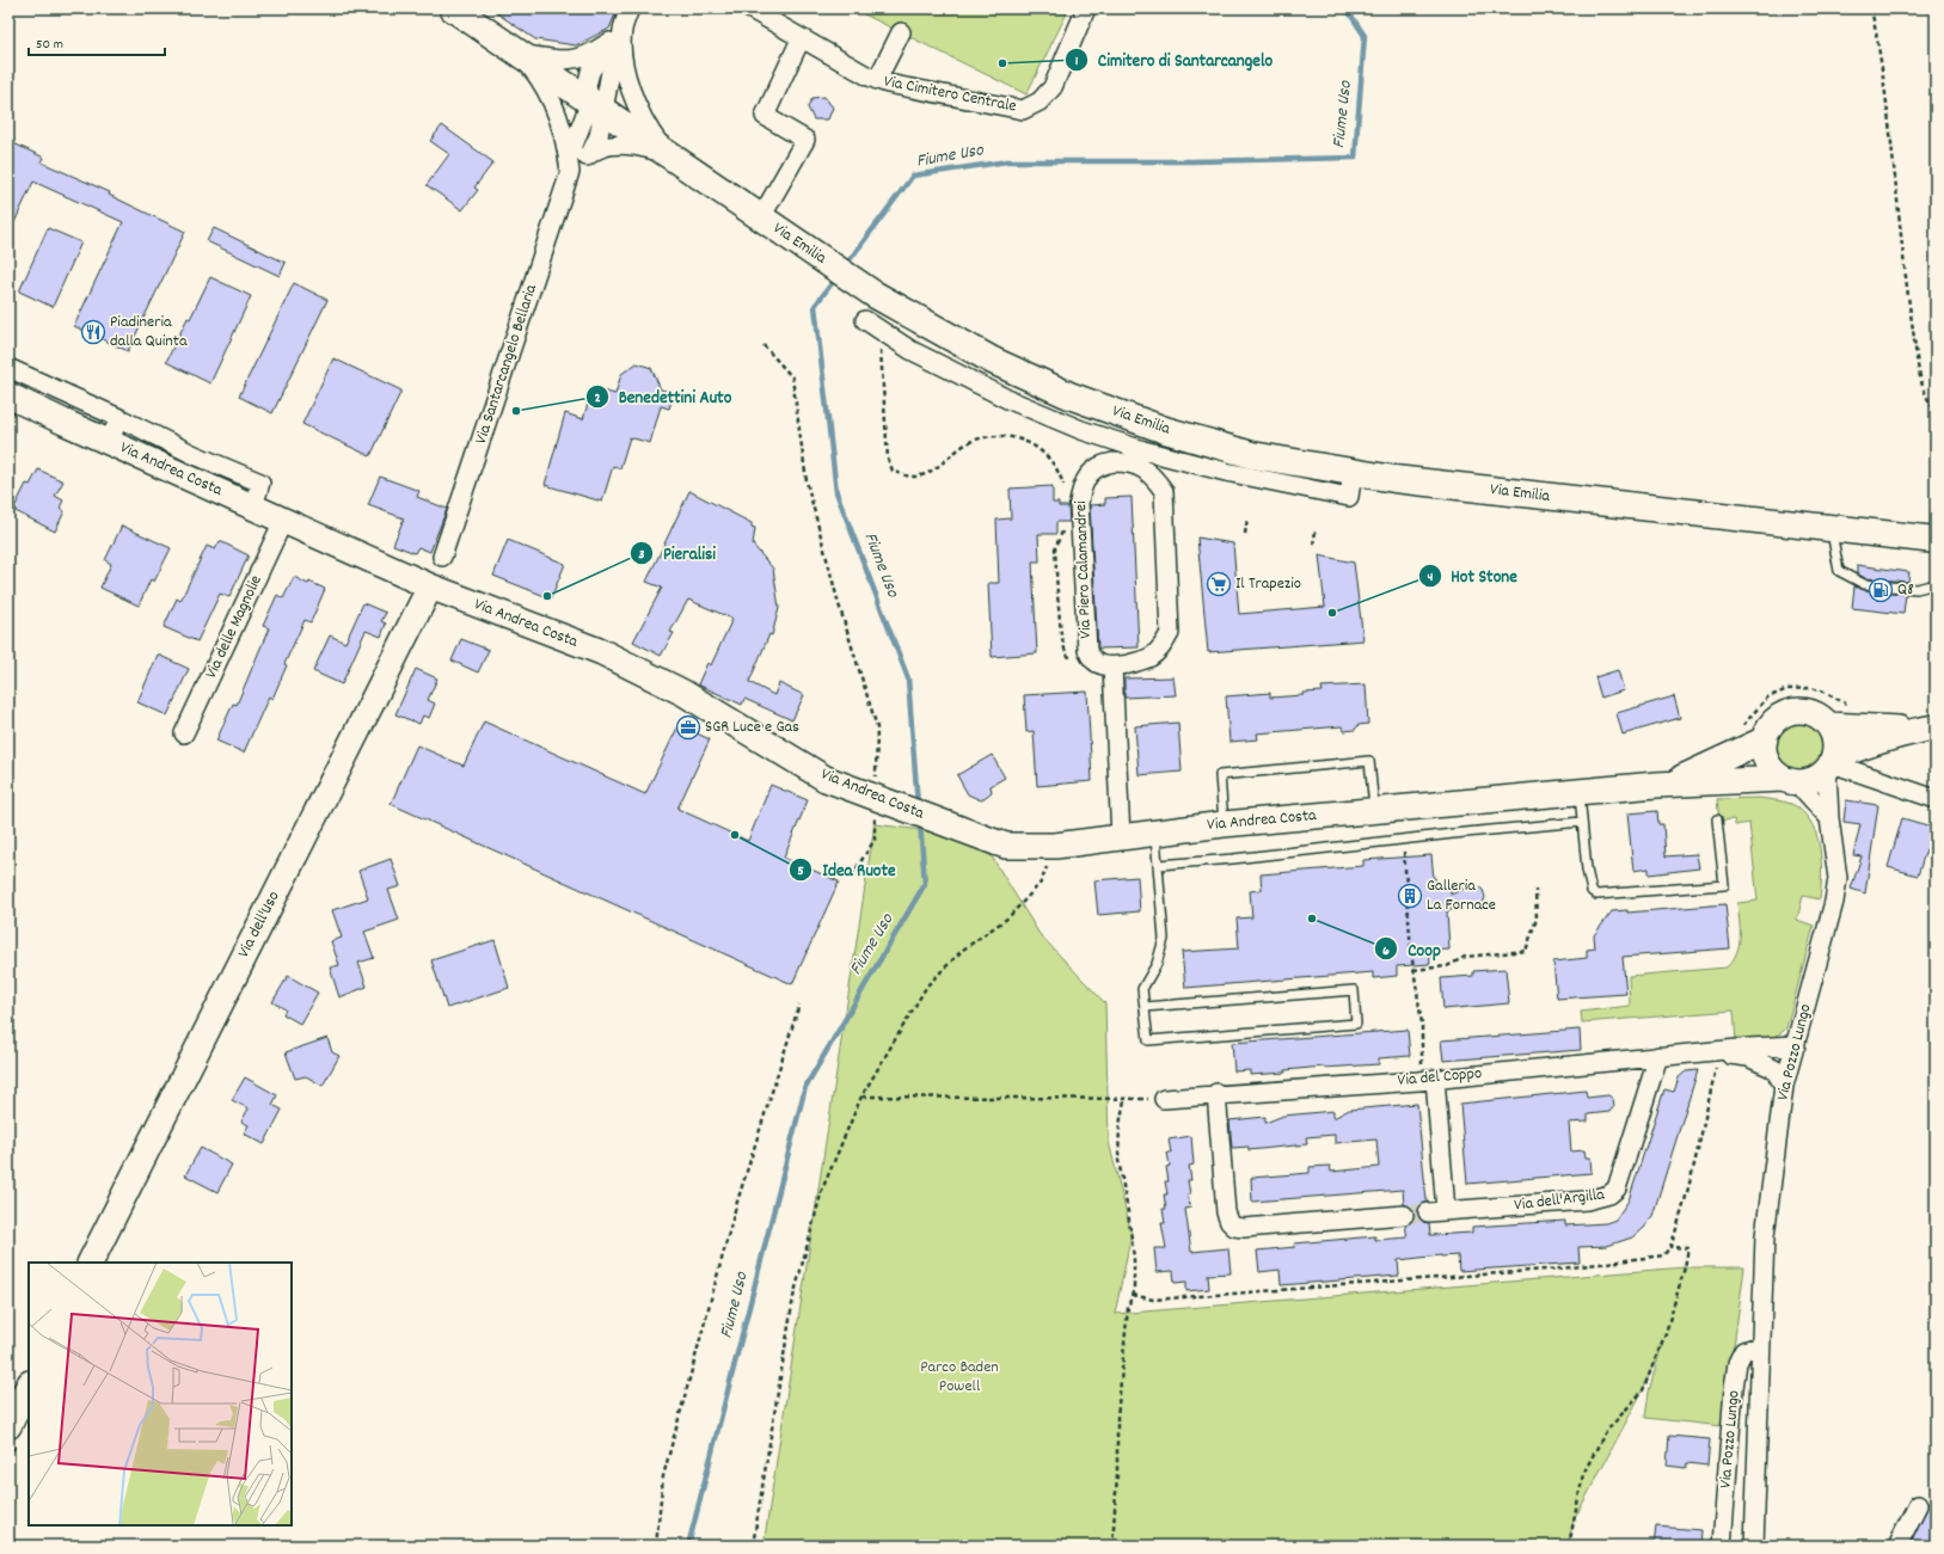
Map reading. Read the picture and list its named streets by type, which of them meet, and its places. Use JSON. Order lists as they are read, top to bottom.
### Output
{
  "streets": {
    "main road": ["Via Emilia"],
    "street": [
      "Via Cimitero Centrale",
      "Via Santarcangelo Bellaria",
      "Via Andrea Costa",
      "Via Piero Calamandrei",
      "Via delle Magnolie",
      "Via dell'Uso",
      "Via Pozzo Lungo",
      "Via del Coppo",
      "Via dell'Argilla"
    ]
  },
  "crossings": [
    ["Via Emilia", "Via Santarcangelo Bellaria"],
    ["Via Andrea Costa", "Via delle Magnolie"],
    ["Via Andrea Costa", "Via dell'Uso"],
    ["Via Andrea Costa", "Via Pozzo Lungo"],
    ["Via Pozzo Lungo", "Via del Coppo"],
    ["Via del Coppo", "Via dell'Argilla"]
  ],
  "water": ["Fiume Uso"],
  "parks": ["Parco Baden Powell"],
  "places": {
    "other": [
      "Cimitero di Santarcangelo",
      "Benedettini Auto",
      "Pieralisi",
      "Hot Stone",
      "Idea Ruote",
      "Coop"
    ],
    "restaurant": ["Piadineria dalla Quinta"],
    "supermarket": ["Il Trapezio"],
    "fuel station": ["Q8"],
    "office": ["SGR Luce e Gas"],
    "building": ["Galleria La Fornace"]
  },
  "scale_bar": "50 m"
}
